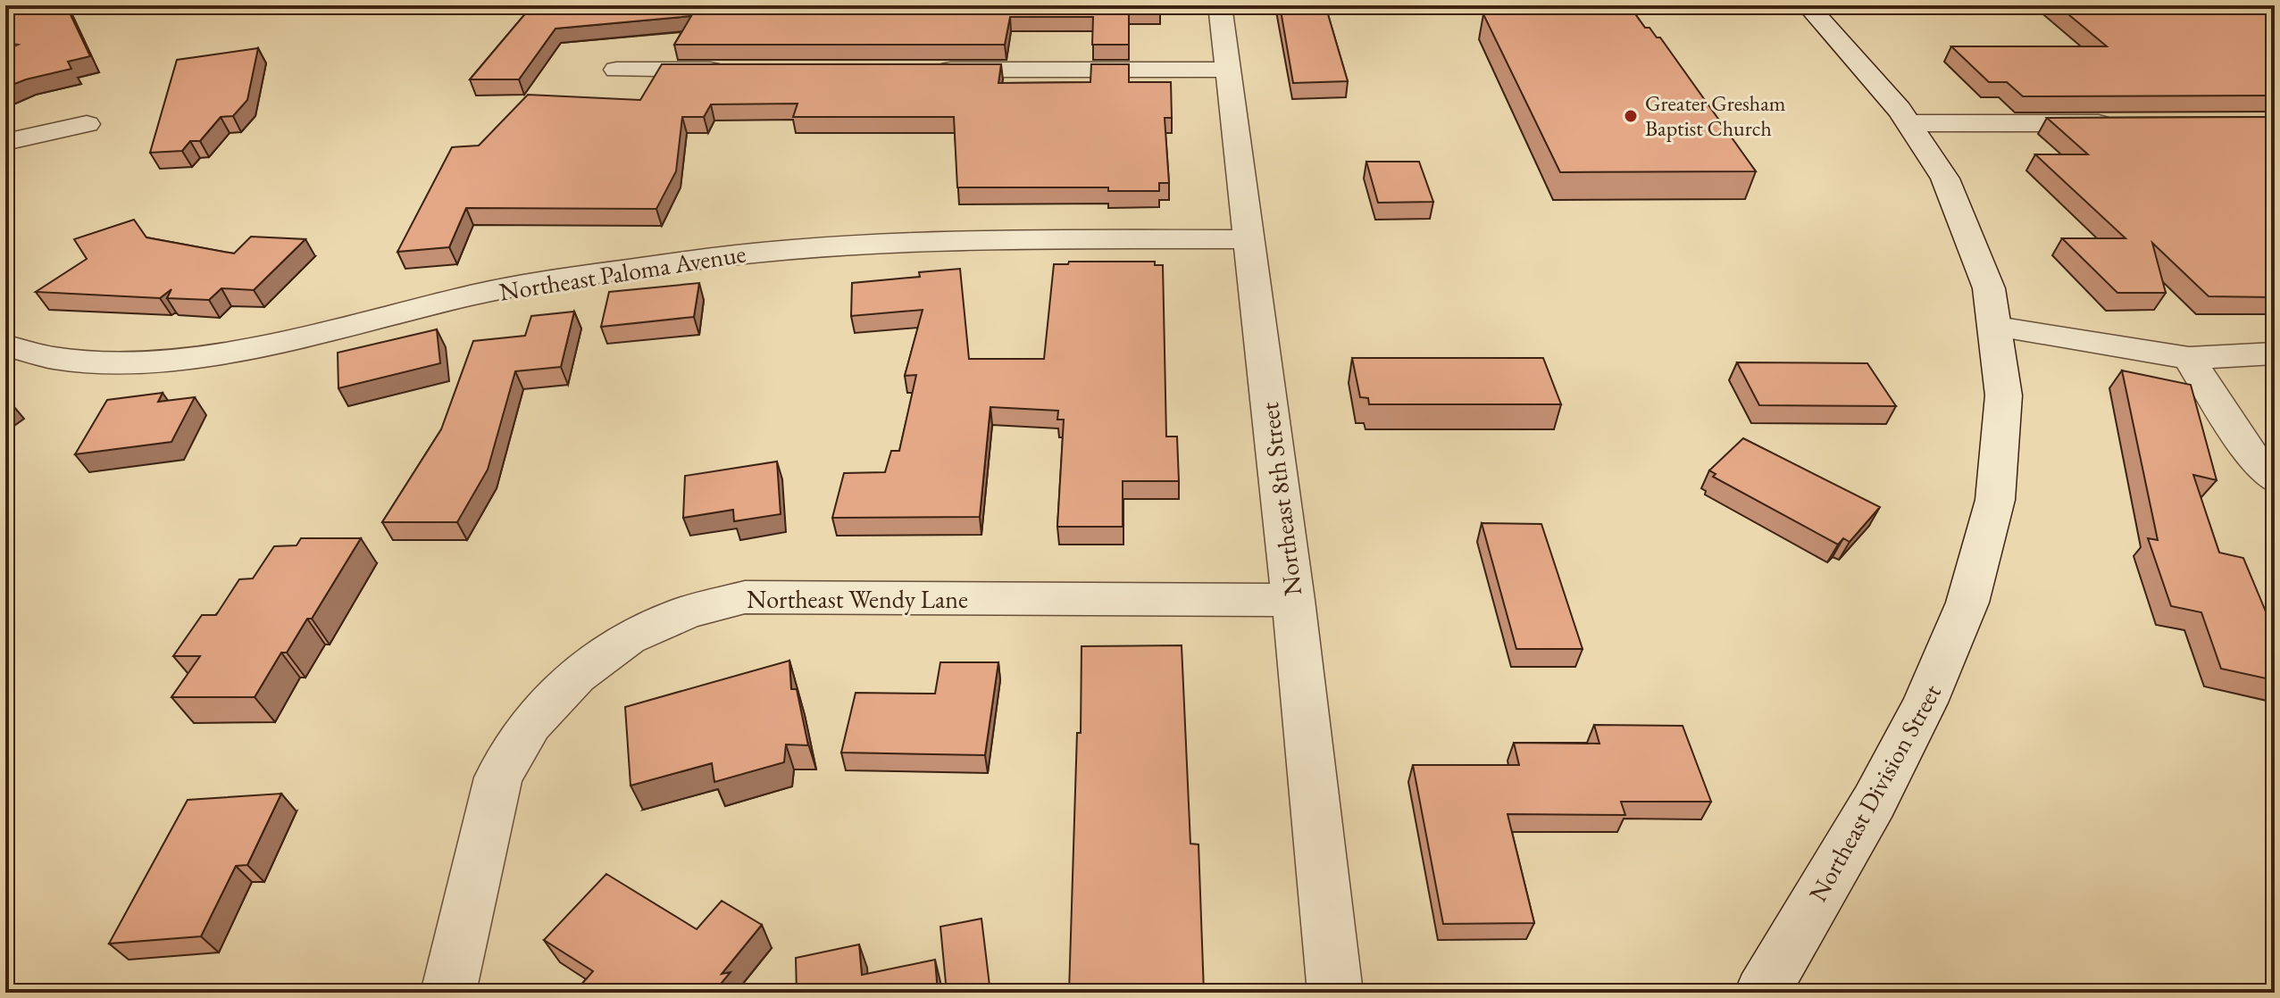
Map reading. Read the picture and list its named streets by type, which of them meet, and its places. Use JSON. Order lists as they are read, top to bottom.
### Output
{
  "streets": {
    "street": [
      "Northeast Paloma Avenue",
      "Northeast 8th Street",
      "Northeast Wendy Lane",
      "Northeast Division Street"
    ]
  },
  "crossings": [
    ["Northeast Paloma Avenue", "Northeast 8th Street"],
    ["Northeast 8th Street", "Northeast Wendy Lane"]
  ],
  "places": ["Greater Gresham Baptist Church"]
}
